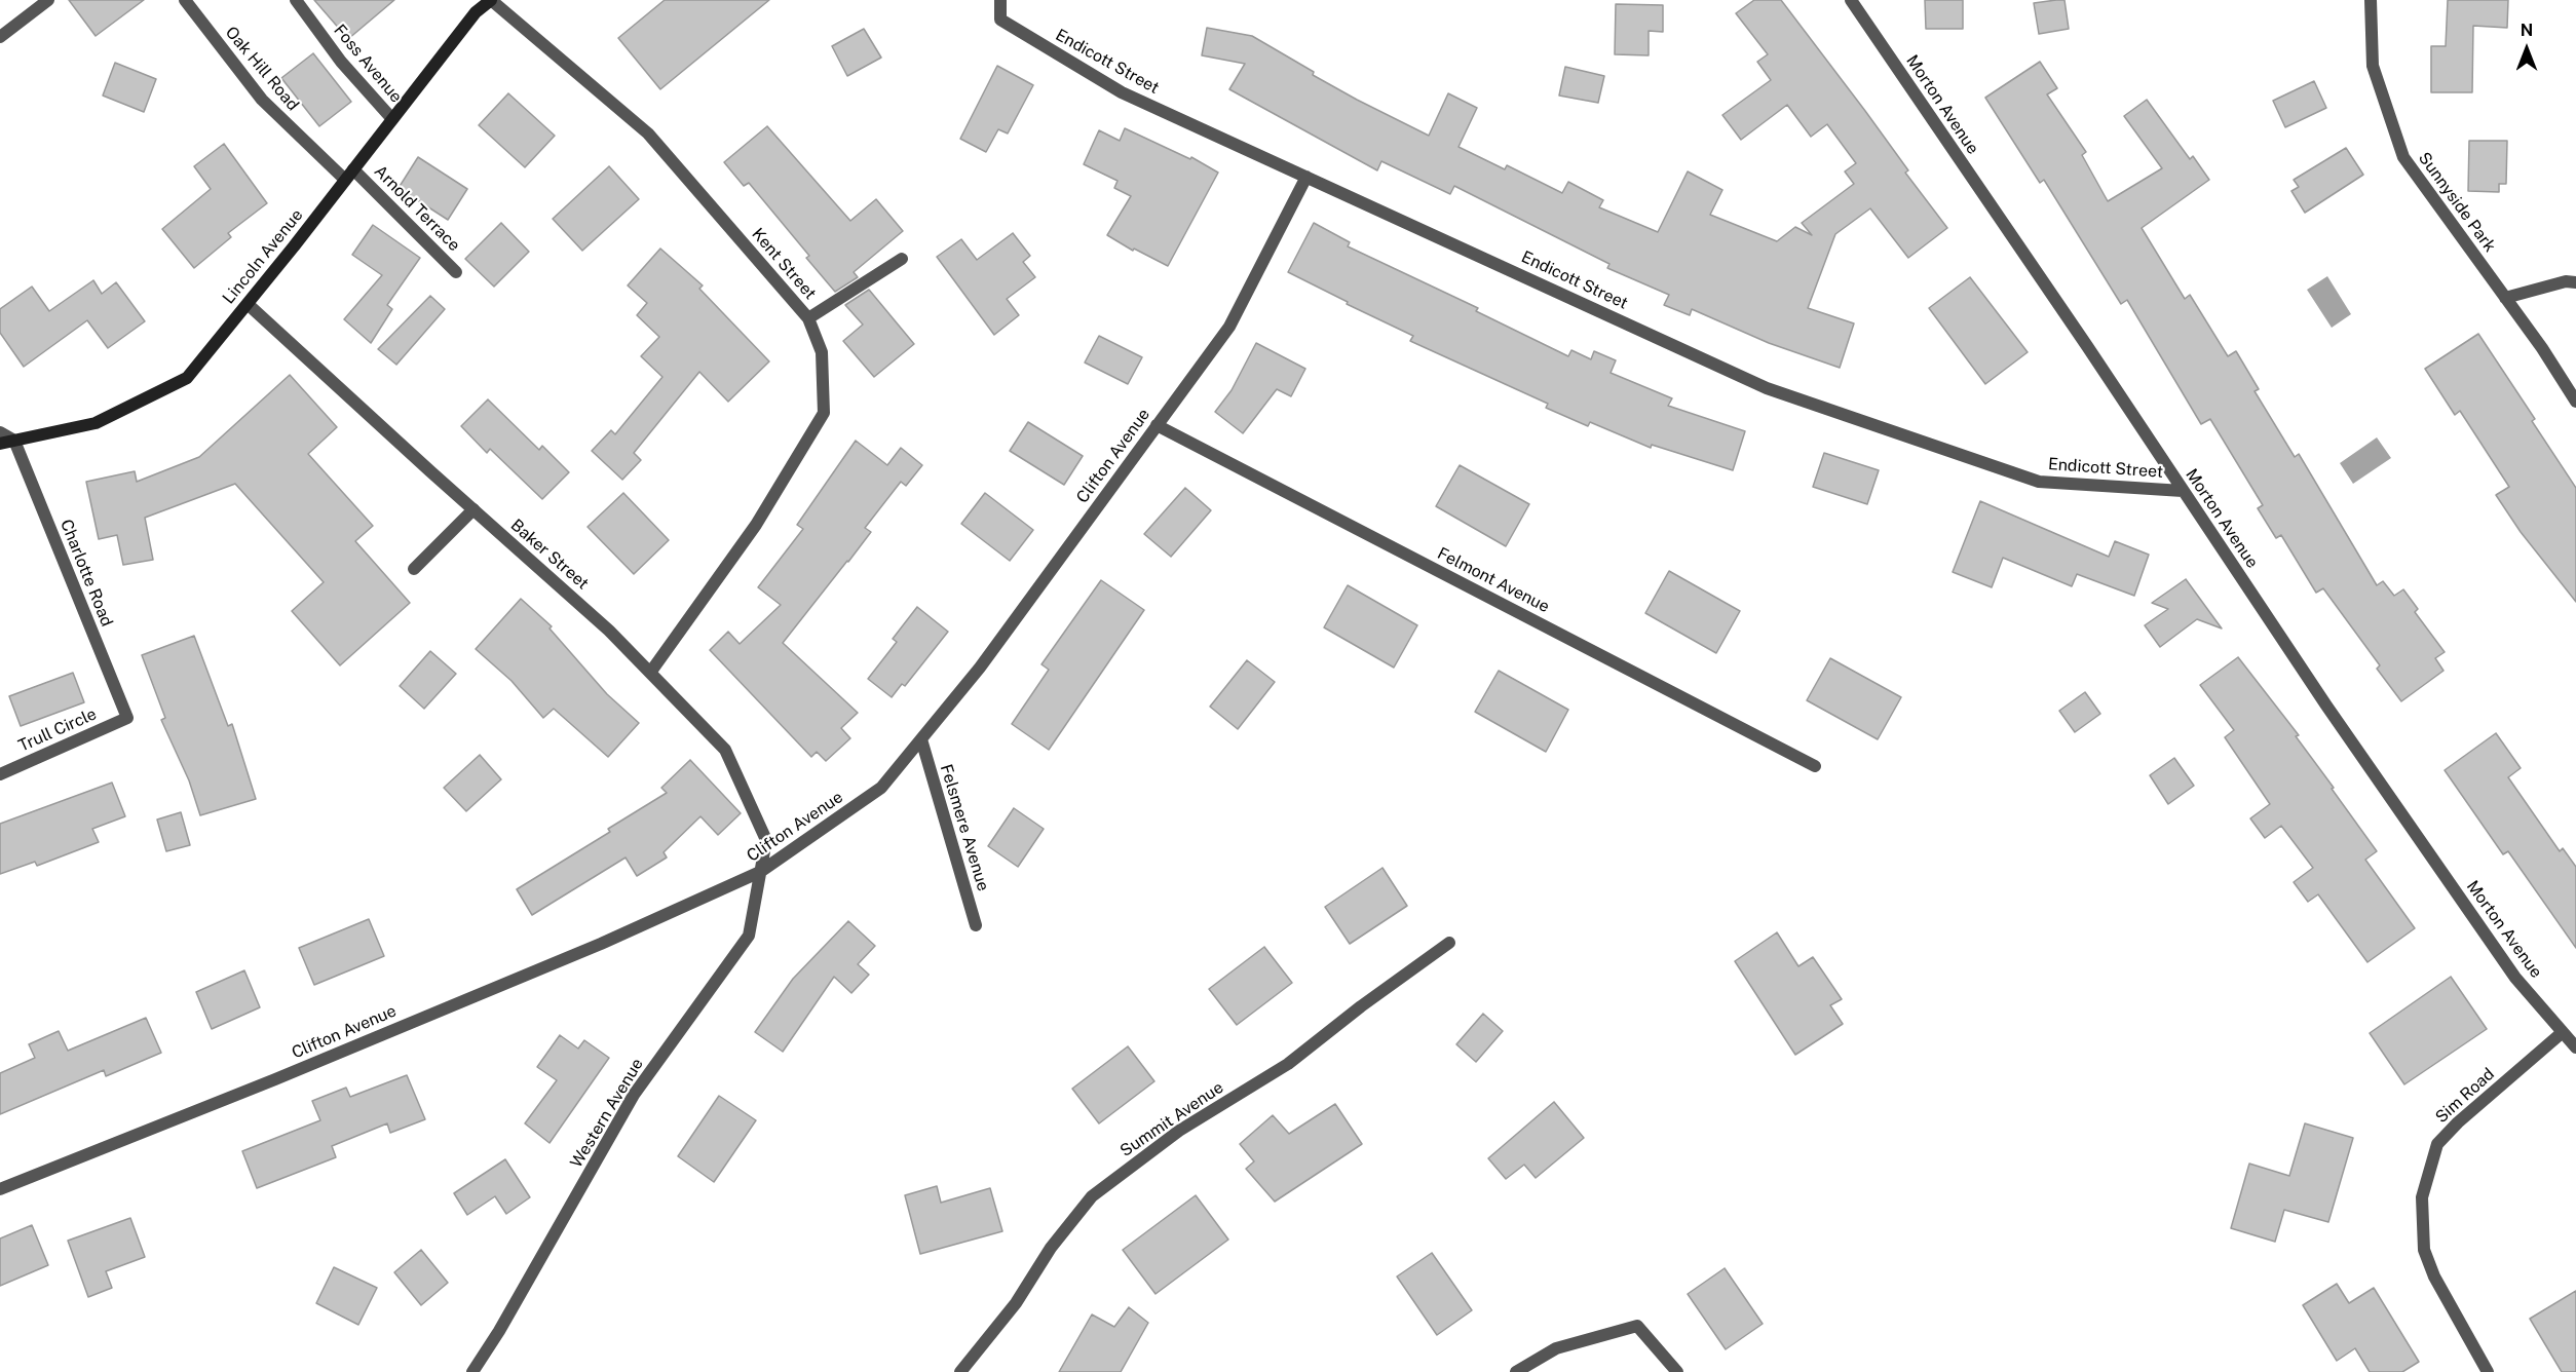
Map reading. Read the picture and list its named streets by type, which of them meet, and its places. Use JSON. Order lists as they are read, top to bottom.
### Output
{
  "streets": {
    "main road": ["Lincoln Avenue"],
    "street": [
      "Endicott Street",
      "Foss Avenue",
      "Oak Hill Road",
      "Morton Avenue",
      "Sunnyside Park",
      "Arnold Terrace",
      "Kent Street",
      "Clifton Avenue",
      "Baker Street",
      "Charlotte Road",
      "Felmont Avenue",
      "Trull Circle",
      "Felsmere Avenue",
      "Sim Road",
      "Western Avenue",
      "Summit Avenue"
    ]
  },
  "crossings": [
    ["Endicott Street", "Morton Avenue"],
    ["Endicott Street", "Clifton Avenue"],
    ["Foss Avenue", "Lincoln Avenue"],
    ["Oak Hill Road", "Arnold Terrace"],
    ["Oak Hill Road", "Lincoln Avenue"],
    ["Morton Avenue", "Sim Road"],
    ["Arnold Terrace", "Lincoln Avenue"],
    ["Lincoln Avenue", "Kent Street"],
    ["Lincoln Avenue", "Baker Street"],
    ["Lincoln Avenue", "Charlotte Road"],
    ["Kent Street", "Baker Street"],
    ["Clifton Avenue", "Baker Street"],
    ["Clifton Avenue", "Felmont Avenue"],
    ["Clifton Avenue", "Felsmere Avenue"],
    ["Clifton Avenue", "Western Avenue"],
    ["Baker Street", "Western Avenue"],
    ["Charlotte Road", "Trull Circle"]
  ],
  "north": "top"
}
